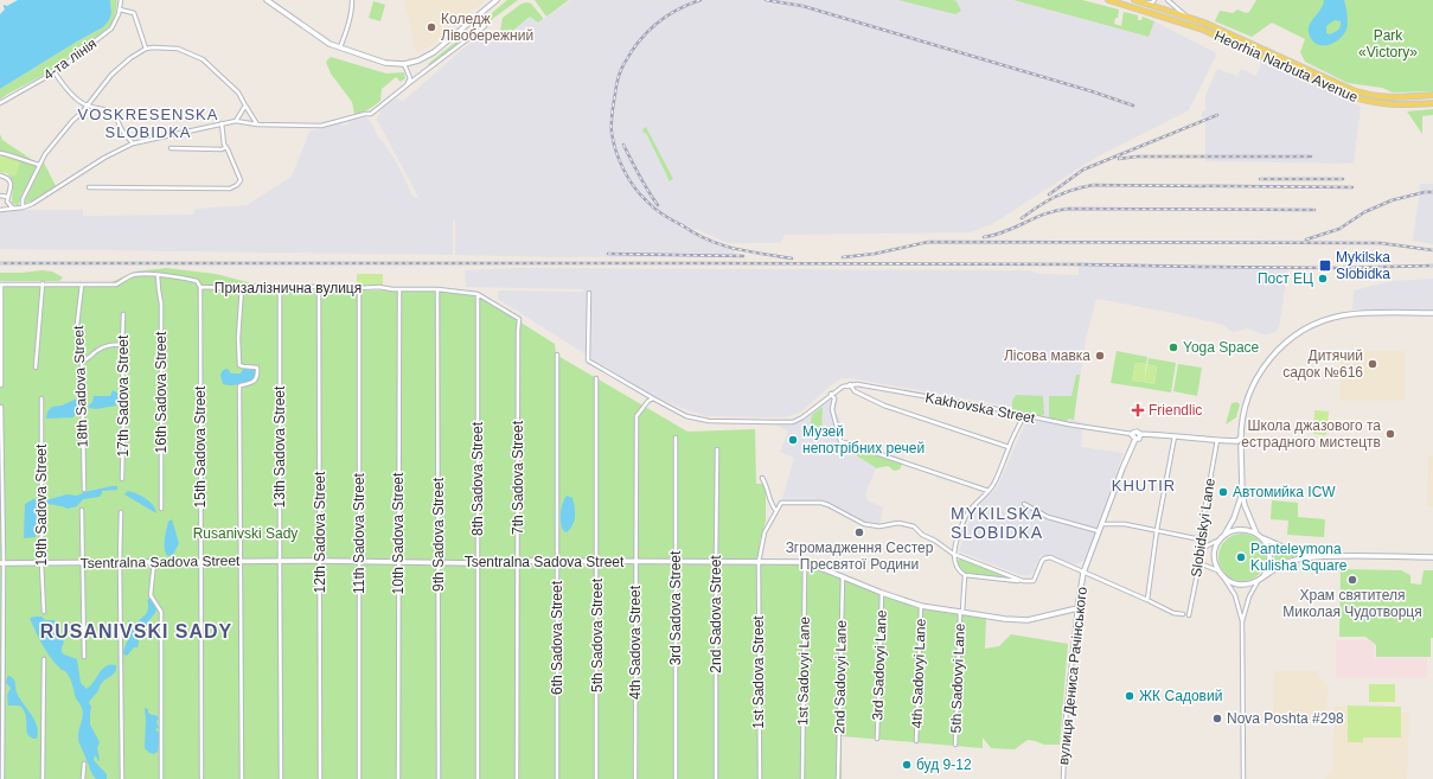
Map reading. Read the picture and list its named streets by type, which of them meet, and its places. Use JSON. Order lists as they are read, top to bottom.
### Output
{
  "streets": {
    "main road": ["Heorhia Narbuta Avenue", "Tsentralna Sadova Street", "вулиця Дениса Рачінського"],
    "street": [
      "4-та лінія",
      "Призалізнична вулиця",
      "18th Sadova Street",
      "16th Sadova Street",
      "17th Sadova Street",
      "Kakhovska Street",
      "15th Sadova Street",
      "13th Sadova Street",
      "7th Sadova Street",
      "8th Sadova Street",
      "19th Sadova Street",
      "Slobidskyi Lane",
      "12th Sadova Street",
      "11th Sadova Street",
      "10th Sadova Street",
      "9th Sadova Street",
      "3rd Sadova Street",
      "2nd Sadova Street",
      "5th Sadova Street",
      "6th Sadova Street",
      "4th Sadova Street",
      "3rd Sadovyi Lane",
      "1st Sadovyi Lane",
      "4th Sadovyi Lane",
      "2nd Sadovyi Lane",
      "5th Sadovyi Lane"
    ]
  },
  "crossings": [
    ["Призалізнична вулиця", "18th Sadova Street"],
    ["Призалізнична вулиця", "16th Sadova Street"],
    ["Призалізнична вулиця", "15th Sadova Street"],
    ["Призалізнична вулиця", "13th Sadova Street"],
    ["Призалізнична вулиця", "7th Sadova Street"],
    ["Призалізнична вулиця", "8th Sadova Street"],
    ["Призалізнична вулиця", "12th Sadova Street"],
    ["Призалізнична вулиця", "11th Sadova Street"],
    ["Призалізнична вулиця", "10th Sadova Street"],
    ["Призалізнична вулиця", "9th Sadova Street"],
    ["Kakhovska Street", "вулиця Дениса Рачінського"],
    ["15th Sadova Street", "Tsentralna Sadova Street"],
    ["13th Sadova Street", "Tsentralna Sadova Street"],
    ["7th Sadova Street", "Tsentralna Sadova Street"],
    ["8th Sadova Street", "Tsentralna Sadova Street"],
    ["19th Sadova Street", "Tsentralna Sadova Street"],
    ["12th Sadova Street", "Tsentralna Sadova Street"],
    ["11th Sadova Street", "Tsentralna Sadova Street"],
    ["10th Sadova Street", "Tsentralna Sadova Street"],
    ["9th Sadova Street", "Tsentralna Sadova Street"],
    ["Tsentralna Sadova Street", "3rd Sadova Street"],
    ["Tsentralna Sadova Street", "2nd Sadova Street"],
    ["Tsentralna Sadova Street", "5th Sadova Street"],
    ["Tsentralna Sadova Street", "6th Sadova Street"],
    ["Tsentralna Sadova Street", "4th Sadova Street"],
    ["Tsentralna Sadova Street", "3rd Sadovyi Lane"],
    ["Tsentralna Sadova Street", "1st Sadovyi Lane"],
    ["Tsentralna Sadova Street", "4th Sadovyi Lane"],
    ["Tsentralna Sadova Street", "вулиця Дениса Рачінського"],
    ["Tsentralna Sadova Street", "2nd Sadovyi Lane"],
    ["Tsentralna Sadova Street", "5th Sadovyi Lane"]
  ],
  "districts": [
    "VOSKRESENSKA SLOBIDKA",
    "KHUTIR",
    "MYKILSKA SLOBIDKA",
    "RUSANIVSKI SADY"
  ],
  "parks": ["Park «Victory»", "Rusanivski Sady"],
  "places": {
    "other": [
      "Коледж Лівобережний",
      "Пост ЕЦ",
      "Yoga Space",
      "Лісова мавка",
      "Дитячий садок №616",
      "Школа джазового та естрадного мистецтв",
      "Музей непотрібних речей",
      "Автомийка ICW",
      "Згромадження Сестер Пресвятої Родини",
      "Panteleymona Kulisha Square",
      "Храм святителя Миколая Чудотворця",
      "ЖК Садовий",
      "Nova Poshta #298",
      "буд 9-12"
    ],
    "transit": ["Mykilska Slobidka"],
    "health": ["Friendlic"]
  }
}
